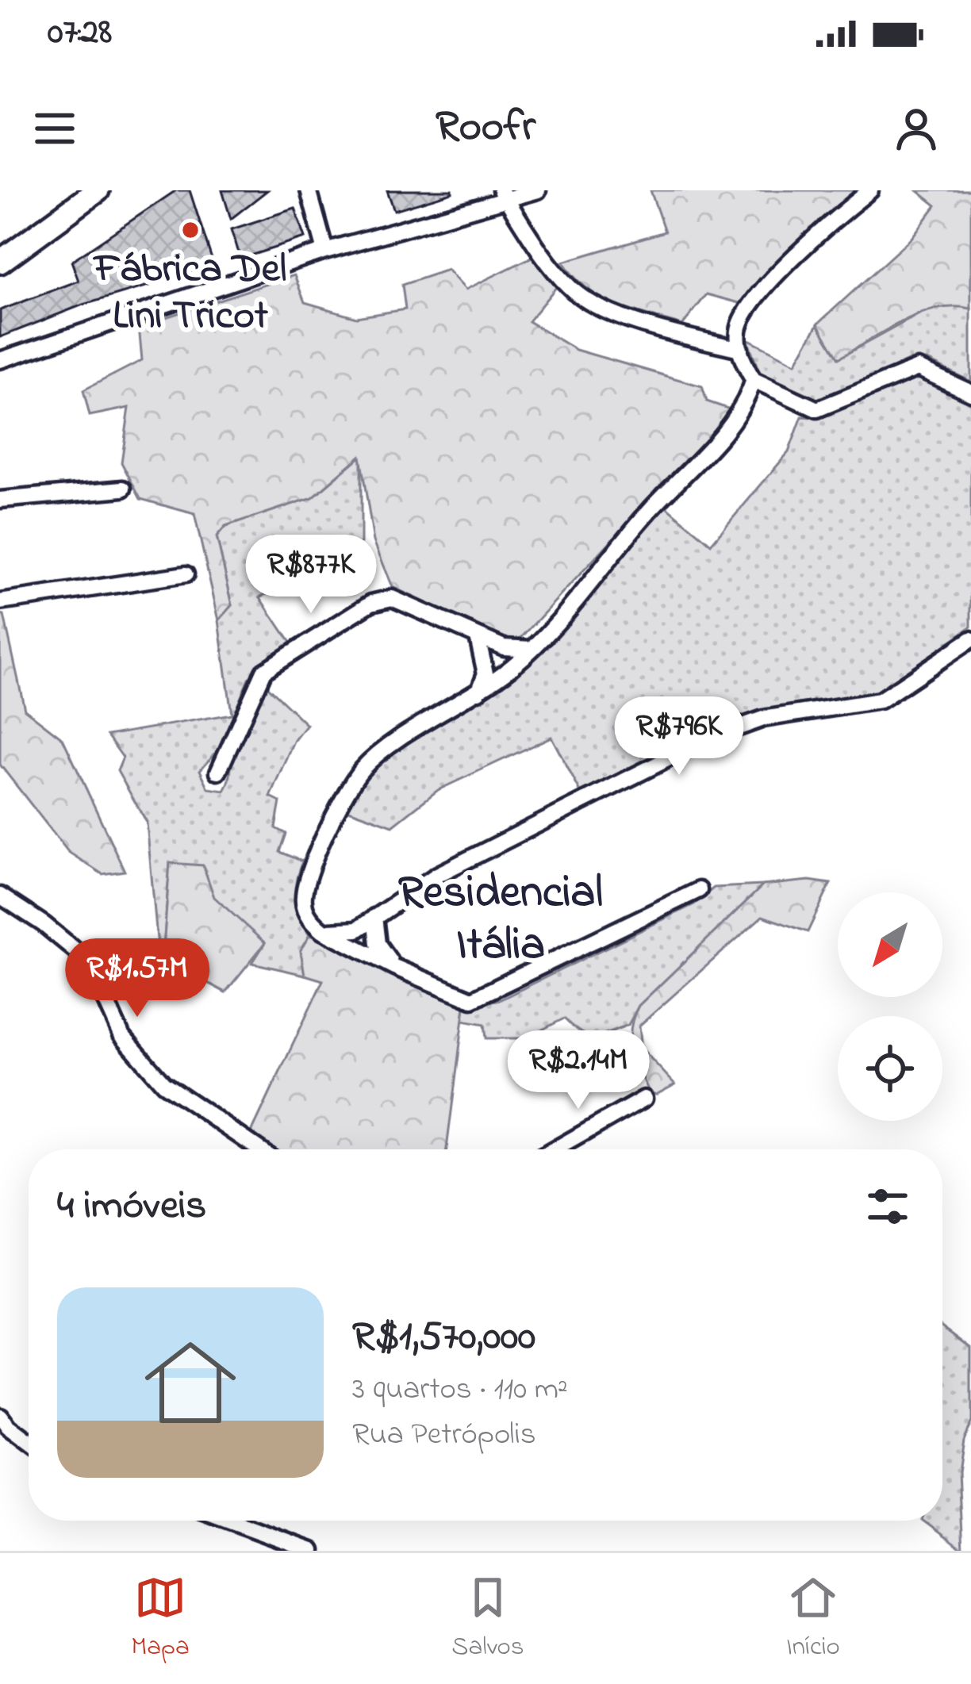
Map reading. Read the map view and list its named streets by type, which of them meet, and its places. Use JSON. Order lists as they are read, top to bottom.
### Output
{
  "districts": ["Residencial Itália"],
  "places": ["Fábrica Del Lini Tricot"],
  "north": "bottom left",
  "page": {
    "status": "07:28",
    "header": "Roofr",
    "price": [
      "R$877K",
      "R$796K",
      "R$1.57M",
      "R$2.14M"
    ],
    "heading": "4 imóveis",
    "list": [
      {
        "name": "R$1,570,000",
        "note": "3 quartos · 110 m² · Rua Petrópolis"
      }
    ],
    "tabs": ["Mapa", "Salvos", "Início"]
  }
}
